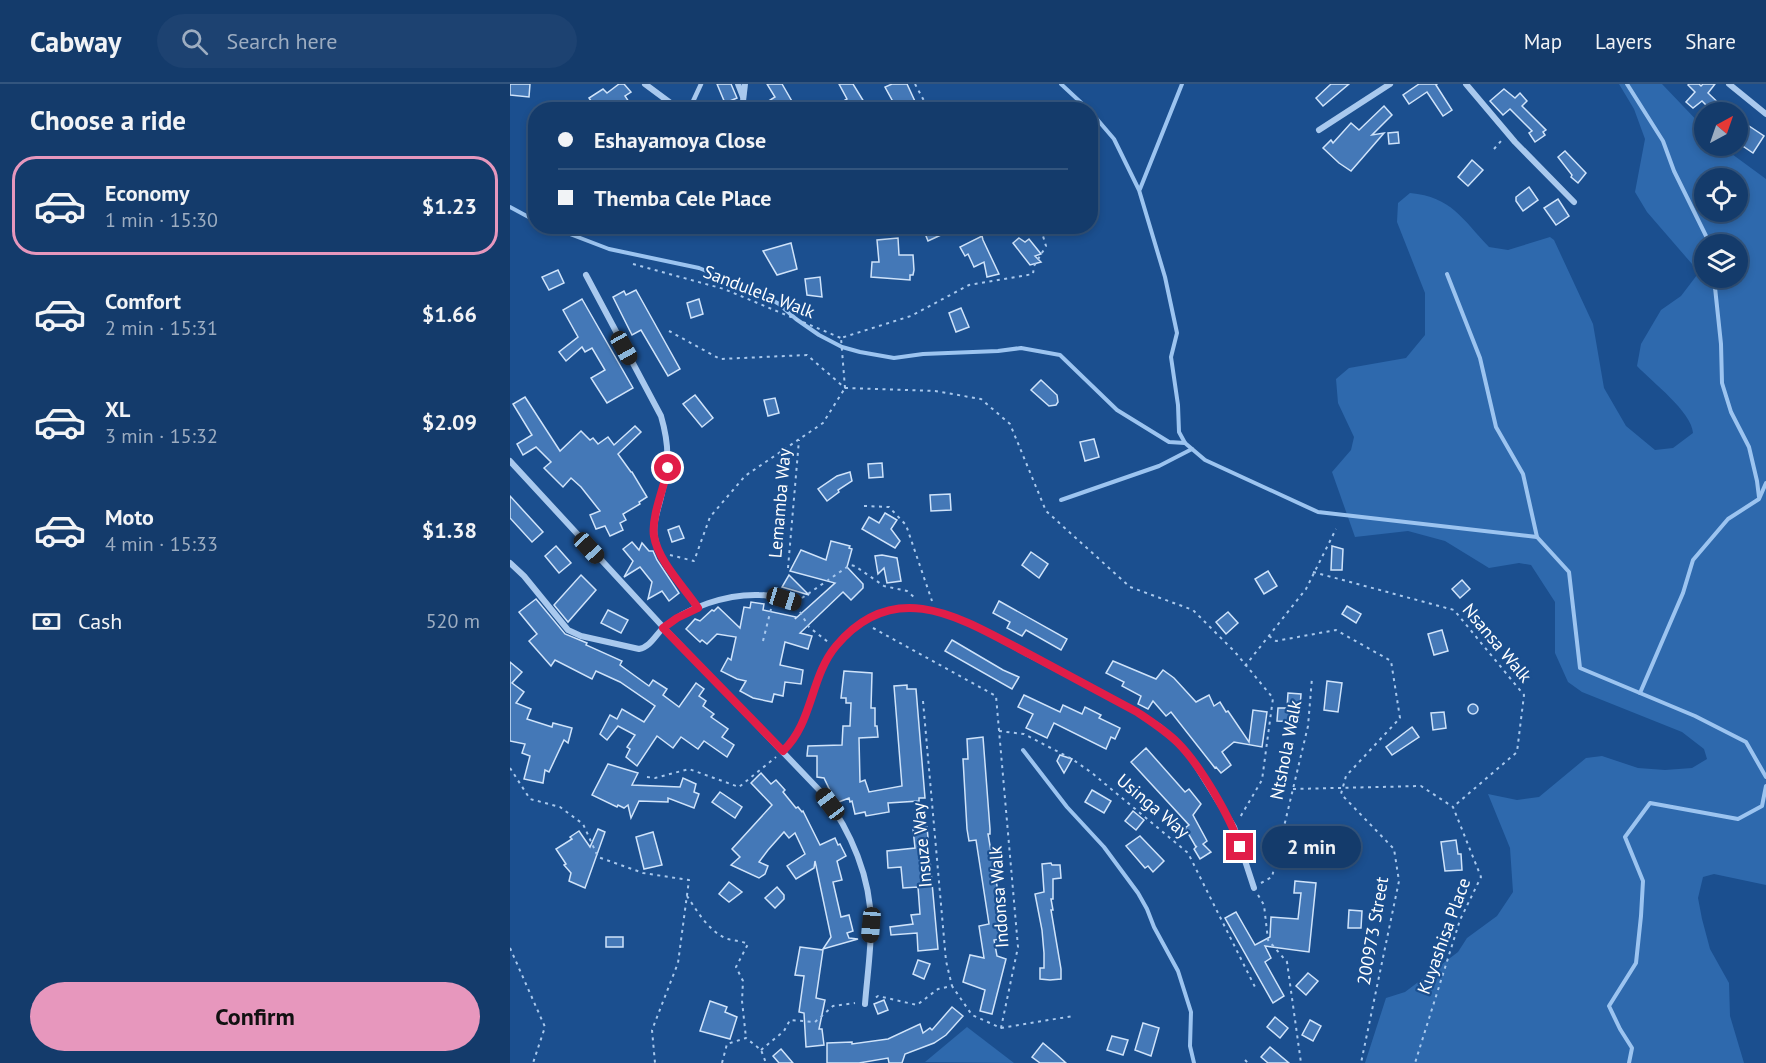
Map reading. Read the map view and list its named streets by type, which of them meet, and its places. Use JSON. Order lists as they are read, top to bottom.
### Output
{
  "streets": {
    "path": [
      "Sandulela Walk",
      "Lemamba Way",
      "Nsansa Walk",
      "Ntshola Walk",
      "Usinga Way",
      "Insuze Way",
      "Indonsa Walk",
      "200973 Street",
      "Kuyashisa Place"
    ]
  },
  "crossings": [
    ["Nsansa Walk", "Kuyashisa Place"],
    ["Usinga Way", "Indonsa Walk"]
  ],
  "north": "top right",
  "page": {
    "header": "Cabway",
    "search": "Search here",
    "nav": ["Map", "Layers", "Share"],
    "heading": "Choose a ride",
    "banner": ["Eshayamoya Close", "Themba Cele Place"],
    "list": [
      {
        "name": "Economy",
        "note": "1 min · 15:30",
        "value": "$1.23"
      },
      {
        "name": "Comfort",
        "note": "2 min · 15:31",
        "value": "$1.66"
      },
      {
        "name": "XL",
        "note": "3 min · 15:32",
        "value": "$2.09"
      },
      {
        "name": "Moto",
        "note": "4 min · 15:33",
        "value": "$1.38"
      }
    ],
    "pay": ["Cash", "520 m"],
    "bubble": "2 min",
    "buttons": "Confirm"
  }
}
